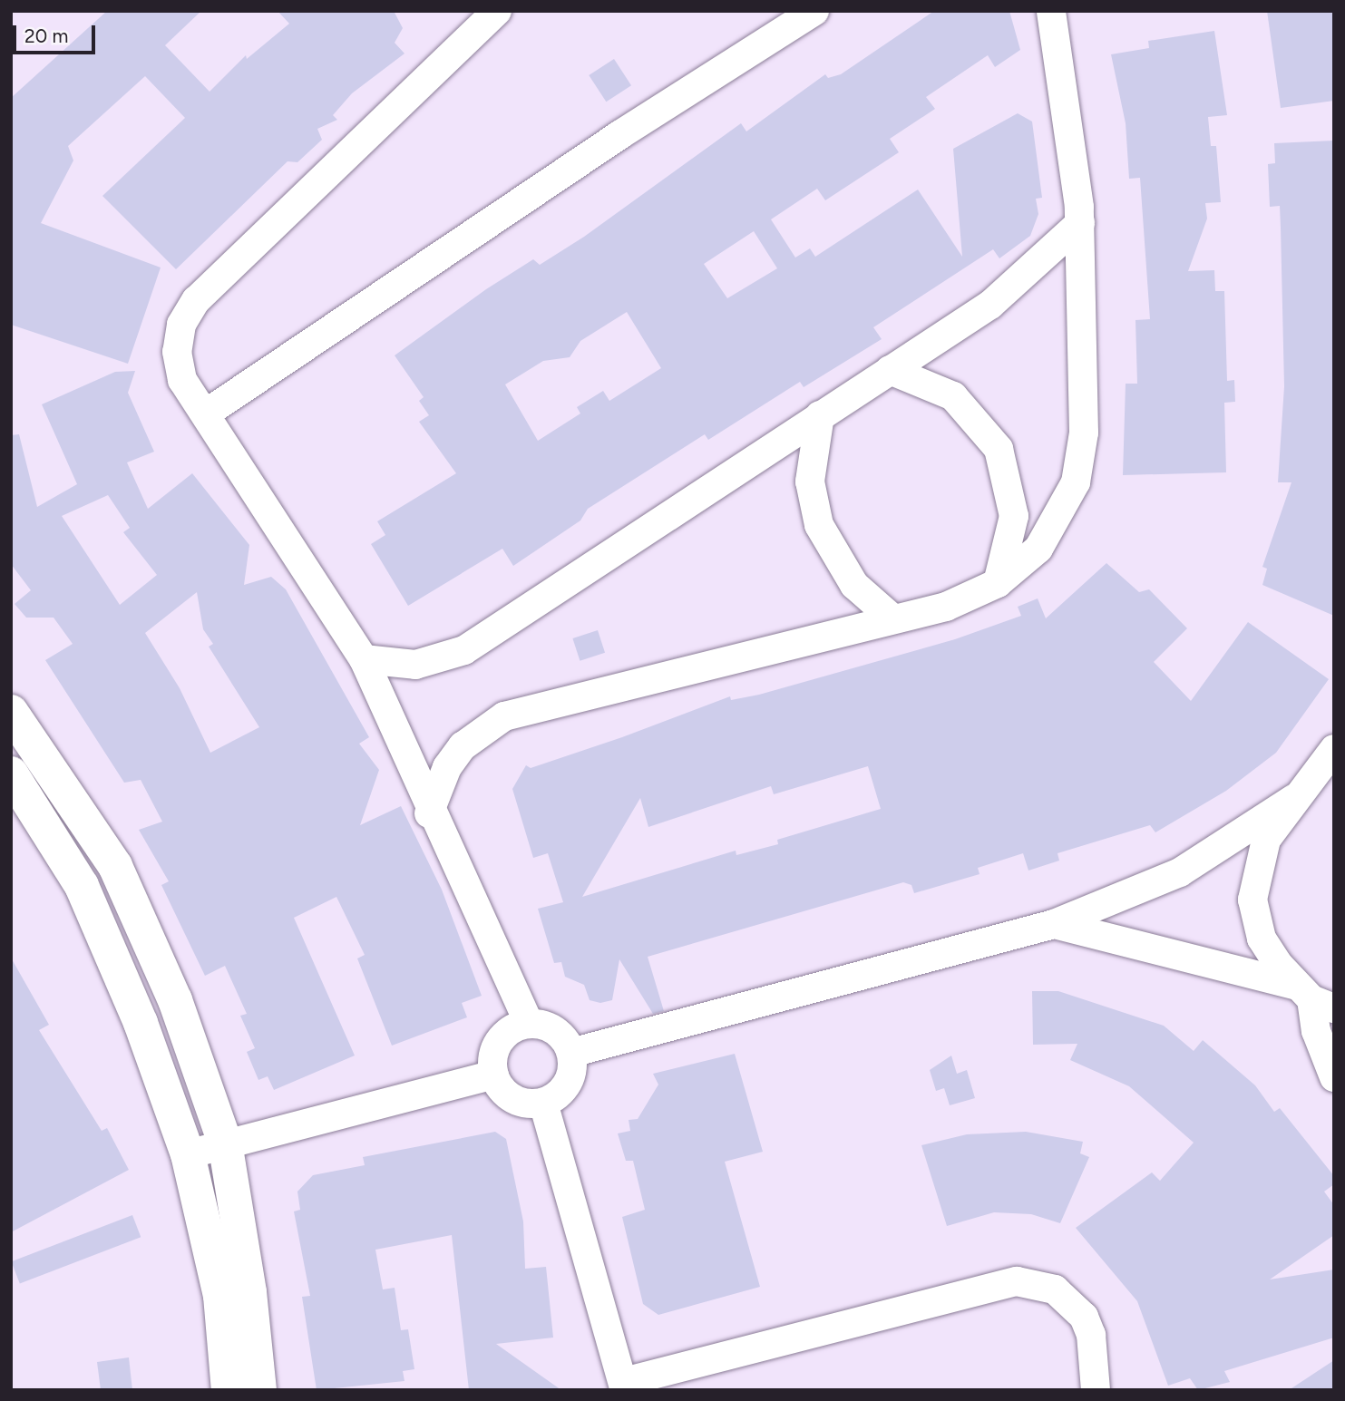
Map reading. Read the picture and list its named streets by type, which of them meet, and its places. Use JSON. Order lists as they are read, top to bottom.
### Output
{
  "scale_bar": "20 m"
}
